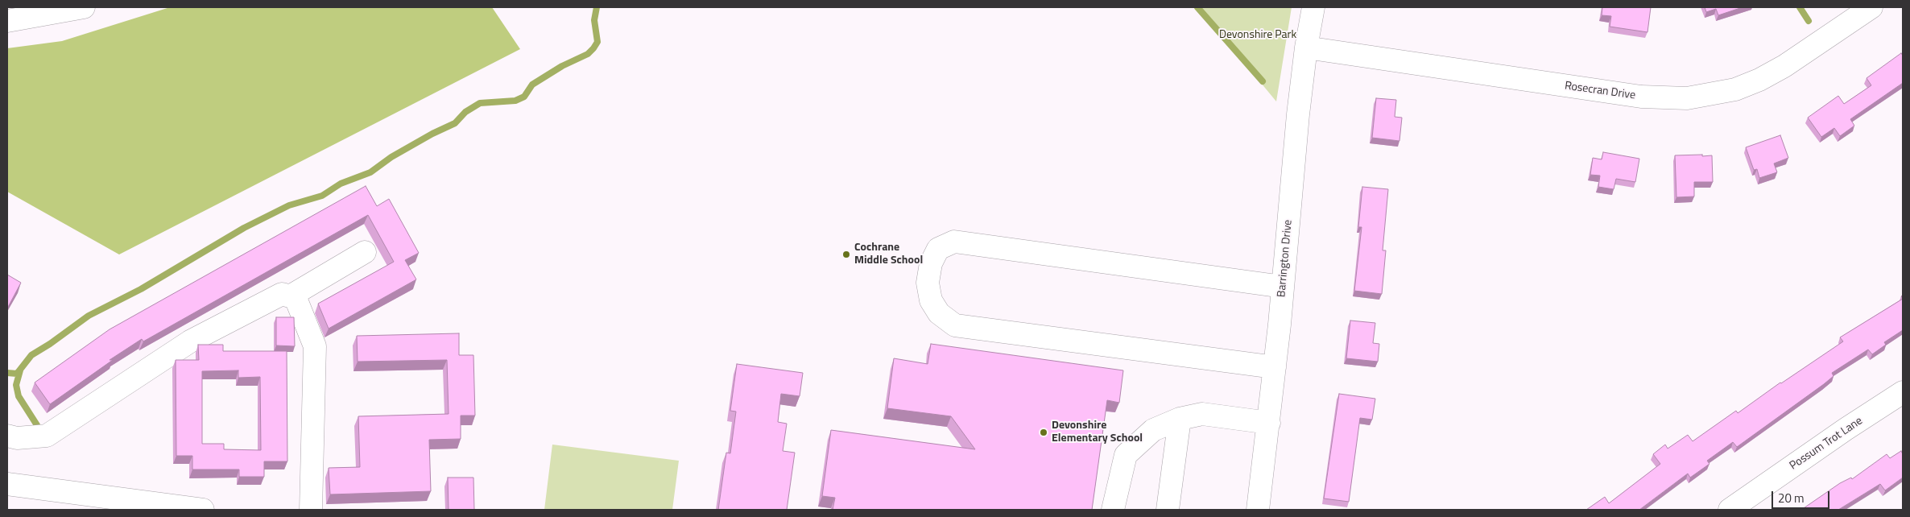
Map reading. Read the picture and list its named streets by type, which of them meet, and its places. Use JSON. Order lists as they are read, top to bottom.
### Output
{
  "streets": {
    "street": ["Rosecran Drive", "Barrington Drive", "Possum Trot Lane"]
  },
  "crossings": [
    ["Rosecran Drive", "Barrington Drive"]
  ],
  "parks": ["Devonshire Park"],
  "places": ["Cochrane Middle School", "Devonshire Elementary School"],
  "scale_bar": "20 m"
}
